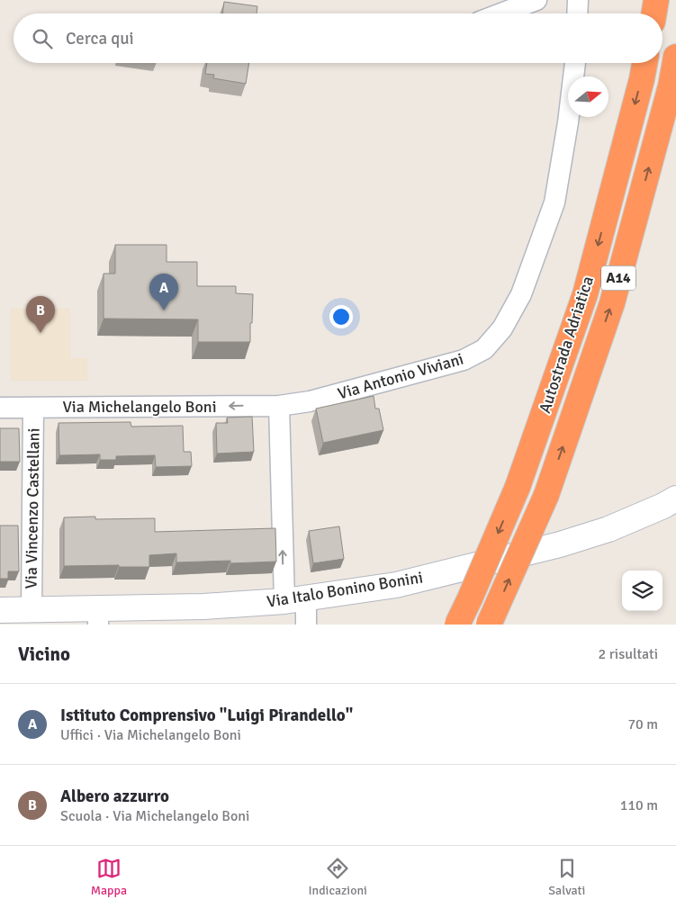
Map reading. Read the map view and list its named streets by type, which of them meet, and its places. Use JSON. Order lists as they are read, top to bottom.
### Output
{
  "streets": {
    "highway": ["A14", "Autostrada Adriatica"],
    "main road": ["Via Italo Bonino Bonini"],
    "street": ["Via Antonio Viviani", "Via Michelangelo Boni", "Via Vincenzo Castellani"]
  },
  "crossings": [
    ["Via Antonio Viviani", "Via Michelangelo Boni"],
    ["Via Michelangelo Boni", "Via Vincenzo Castellani"],
    ["Via Vincenzo Castellani", "Via Italo Bonino Bonini"]
  ],
  "one_way": ["Via Michelangelo Boni"],
  "north": "right",
  "page": {
    "search": "Cerca qui",
    "pins": ["A", "B"],
    "heading": ["Vicino", "2 risultati"],
    "list": [
      {
        "mark": "A",
        "name": "Istituto Comprensivo \"Luigi Pirandello\"",
        "note": "Uffici · Via Michelangelo Boni",
        "value": "70 m"
      },
      {
        "mark": "B",
        "name": "Albero azzurro",
        "note": "Scuola · Via Michelangelo Boni",
        "value": "110 m"
      }
    ],
    "nav": ["Mappa", "Indicazioni", "Salvati"]
  }
}
